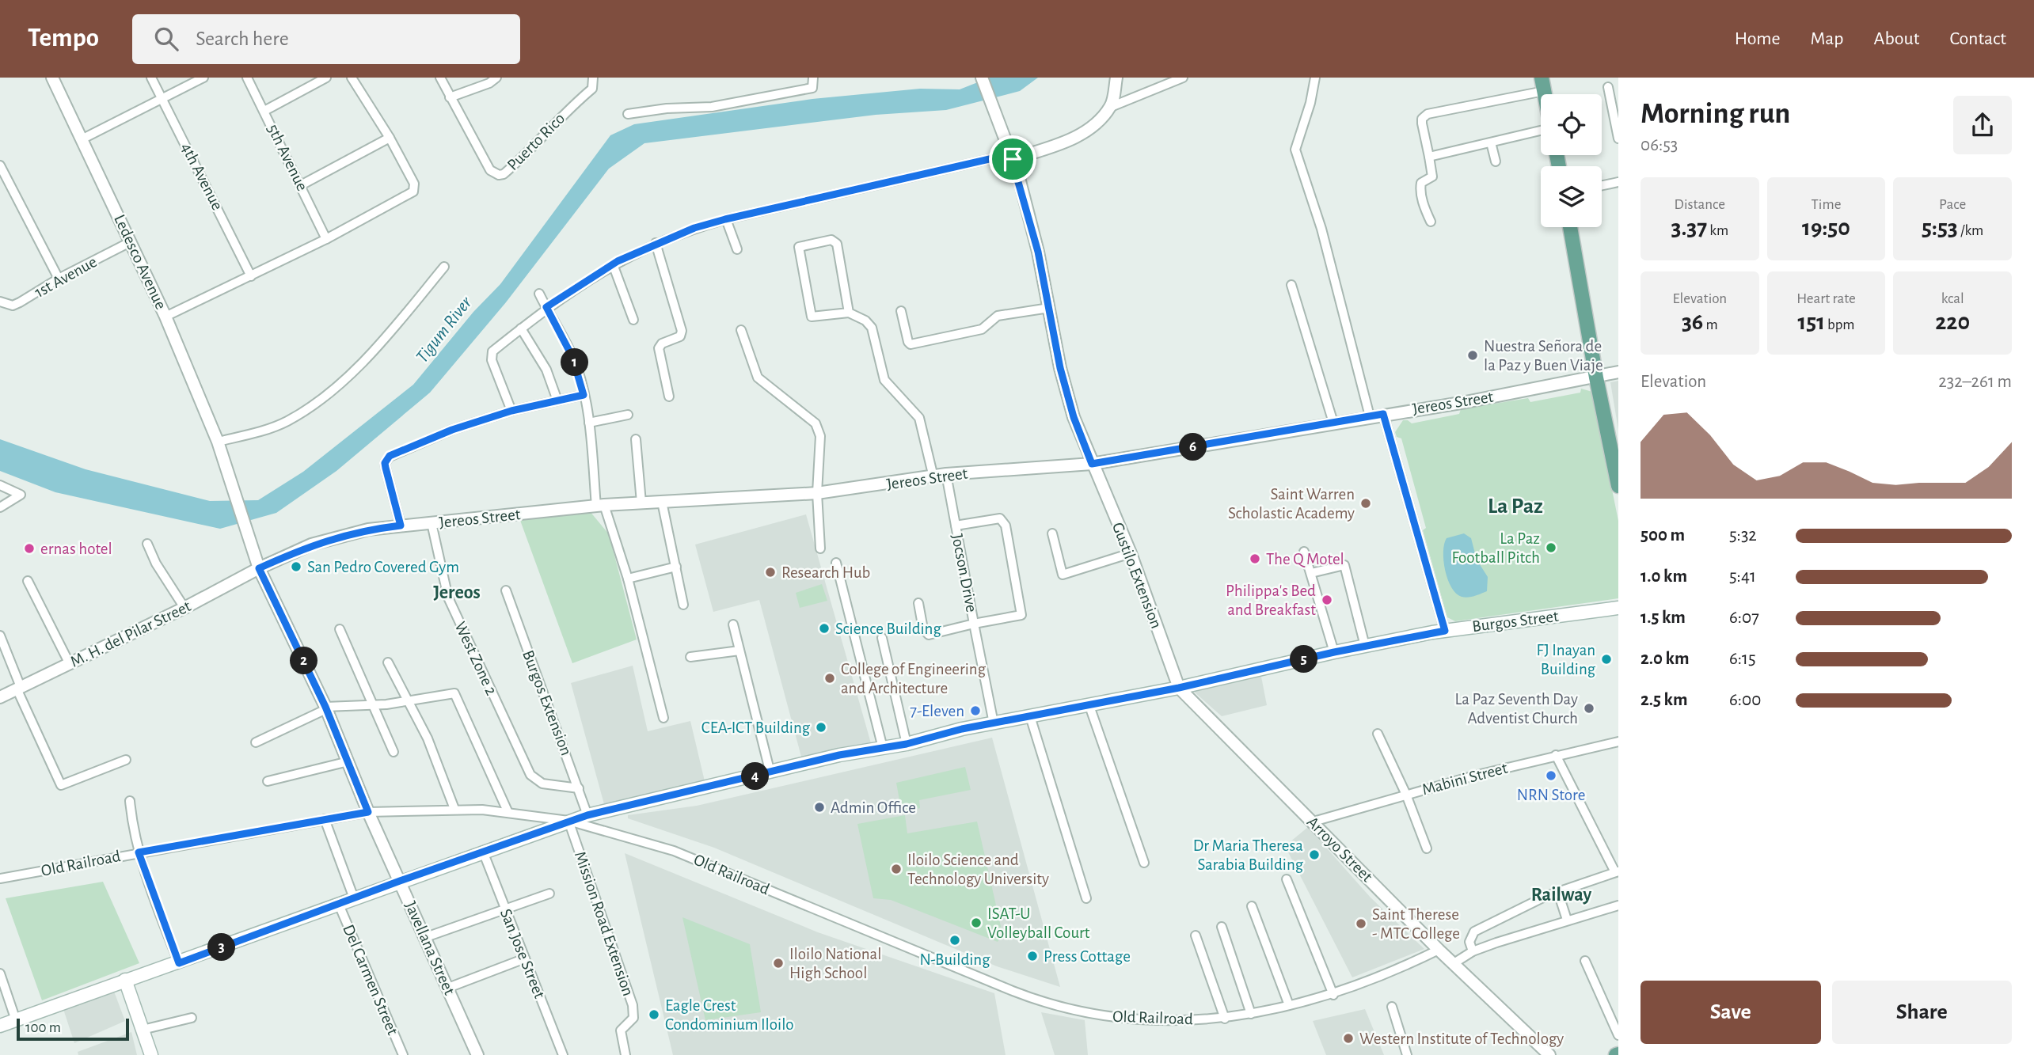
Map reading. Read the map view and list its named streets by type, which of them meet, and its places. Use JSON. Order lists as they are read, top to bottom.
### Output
{
  "streets": {
    "main road": ["Burgos Street"],
    "street": [
      "Puerto Rico",
      "5th Avenue",
      "4th Avenue",
      "Ledesco Avenue",
      "1st Avenue",
      "Jereos Street",
      "Jocson Drive",
      "Gustilo Extension",
      "M. H. del Pilar Street",
      "West Zone 2",
      "Burgos Extension",
      "Mabini Street",
      "Arroyo Street",
      "Old Railroad",
      "Mission Road Extension",
      "Javellana Street",
      "San Jose Street",
      "Del Carmen Street"
    ]
  },
  "crossings": [
    ["Ledesco Avenue", "1st Avenue"],
    ["Ledesco Avenue", "Javellana Street"],
    ["Jereos Street", "Jocson Drive"],
    ["Jereos Street", "Gustilo Extension"],
    ["Jereos Street", "M. H. del Pilar Street"],
    ["Jereos Street", "West Zone 2"],
    ["Jereos Street", "Javellana Street"],
    ["Gustilo Extension", "Burgos Street"],
    ["Gustilo Extension", "Arroyo Street"],
    ["Burgos Street", "Burgos Extension"],
    ["Burgos Street", "Arroyo Street"],
    ["Burgos Street", "Old Railroad"],
    ["Burgos Street", "Mission Road Extension"],
    ["Burgos Street", "Javellana Street"],
    ["Burgos Street", "San Jose Street"],
    ["Burgos Street", "Del Carmen Street"],
    ["M. H. del Pilar Street", "Javellana Street"],
    ["West Zone 2", "Burgos Extension"],
    ["Mabini Street", "Arroyo Street"],
    ["Arroyo Street", "Old Railroad"],
    ["Old Railroad", "Mission Road Extension"],
    ["Old Railroad", "Javellana Street"]
  ],
  "districts": ["La Paz", "Jereos", "Railway"],
  "water": ["Tigum River"],
  "places": [
    "Nuestra Señora de la Paz y Buen Viaje",
    "Saint Warren Scholastic Academy",
    "La Paz Football Pitch",
    "ernas hotel",
    "The Q Motel",
    "San Pedro Covered Gym",
    "Research Hub",
    "Philippa's Bed and Breakfast",
    "Science Building",
    "FJ Inayan Building",
    "College of Engineering and Architecture",
    "La Paz Seventh Day Adventist Church",
    "7-Eleven",
    "CEA-ICT Building",
    "NRN Store",
    "Admin Office",
    "Dr Maria Theresa Sarabia Building",
    "Iloilo Science and Technology University",
    "ISAT-U Volleyball Court",
    "Saint Therese - MTC College",
    "N-Building",
    "Press Cottage",
    "Iloilo National High School",
    "Eagle Crest Condominium Iloilo",
    "Western Institute of Technology"
  ],
  "scale_bar": "100 m",
  "page": {
    "header": "Tempo",
    "search": "Search here",
    "nav": [
      "Home",
      "Map",
      "About",
      "Contact"
    ],
    "heading": ["Morning run", "06:53"],
    "stats": [
      ["Distance", "3.37 km"],
      ["Time", "19:50"],
      ["Pace", "5:53 /km"],
      ["Elevation", "36 m"],
      ["Heart rate", "151 bpm"],
      ["kcal", "220"]
    ],
    "pins": [
      "1",
      "6",
      "5",
      "2",
      "4",
      "3"
    ],
    "chart": ["Elevation", "232–261 m"],
    "list": [
      {
        "name": "500 m",
        "note": "5:32"
      },
      {
        "name": "1.0 km",
        "note": "5:41"
      },
      {
        "name": "1.5 km",
        "note": "6:07"
      },
      {
        "name": "2.0 km",
        "note": "6:15"
      },
      {
        "name": "2.5 km",
        "note": "6:00"
      }
    ],
    "buttons": ["Save", "Share"],
    "scale": "100 m"
  }
}
